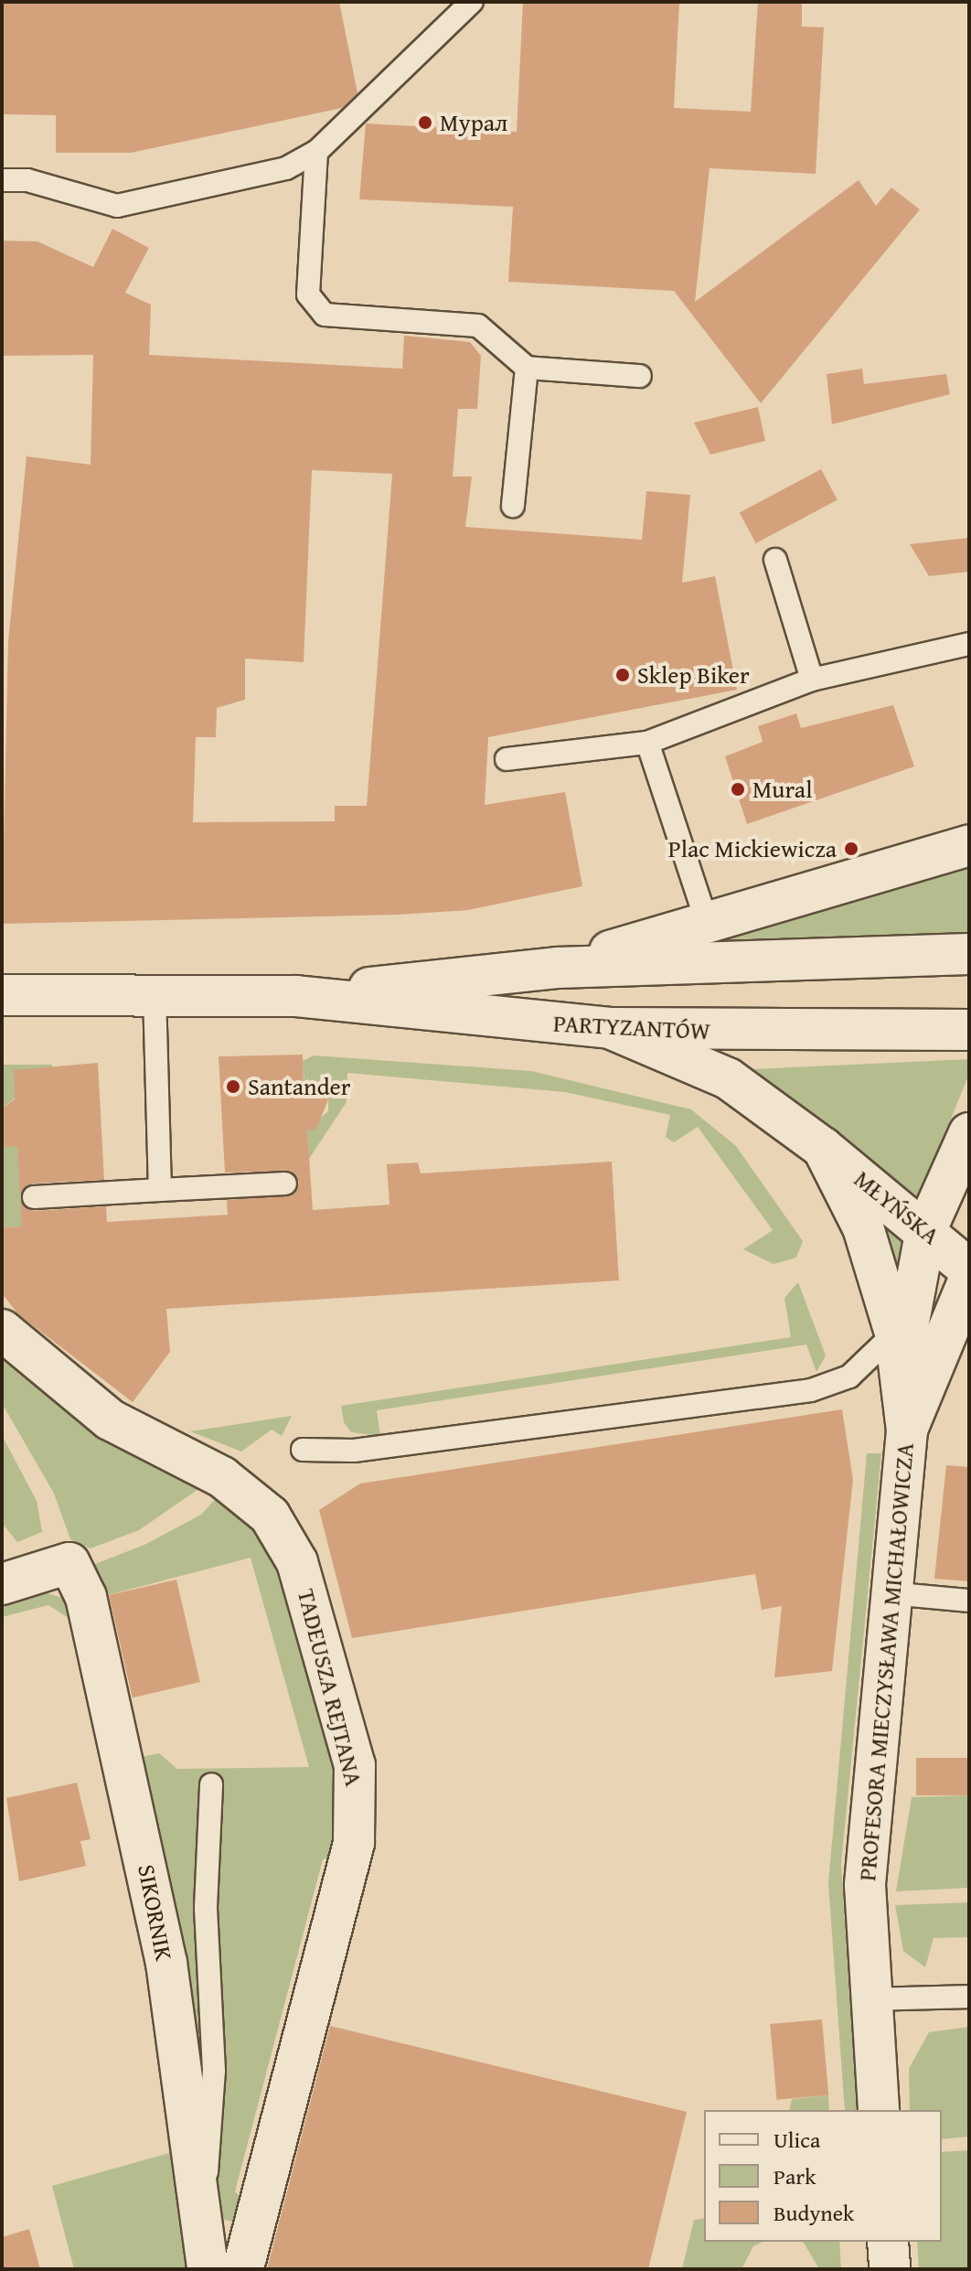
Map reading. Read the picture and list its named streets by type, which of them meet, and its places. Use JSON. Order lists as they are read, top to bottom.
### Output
{
  "streets": {
    "street": [
      "PARTYZANTÓW",
      "MŁYŃSKA",
      "PROFESORA MIECZYSŁAWA MICHAŁOWICZA",
      "TADEUSZA REJTANA",
      "SIKORNIK"
    ]
  },
  "crossings": [
    ["PARTYZANTÓW", "PROFESORA MIECZYSŁAWA MICHAŁOWICZA"],
    ["MŁYŃSKA", "PROFESORA MIECZYSŁAWA MICHAŁOWICZA"]
  ],
  "places": [
    "Мурал",
    "Sklep Biker",
    "Mural",
    "Plac Mickiewicza",
    "Santander"
  ],
  "legend": ["Ulica", "Park", "Budynek"]
}
